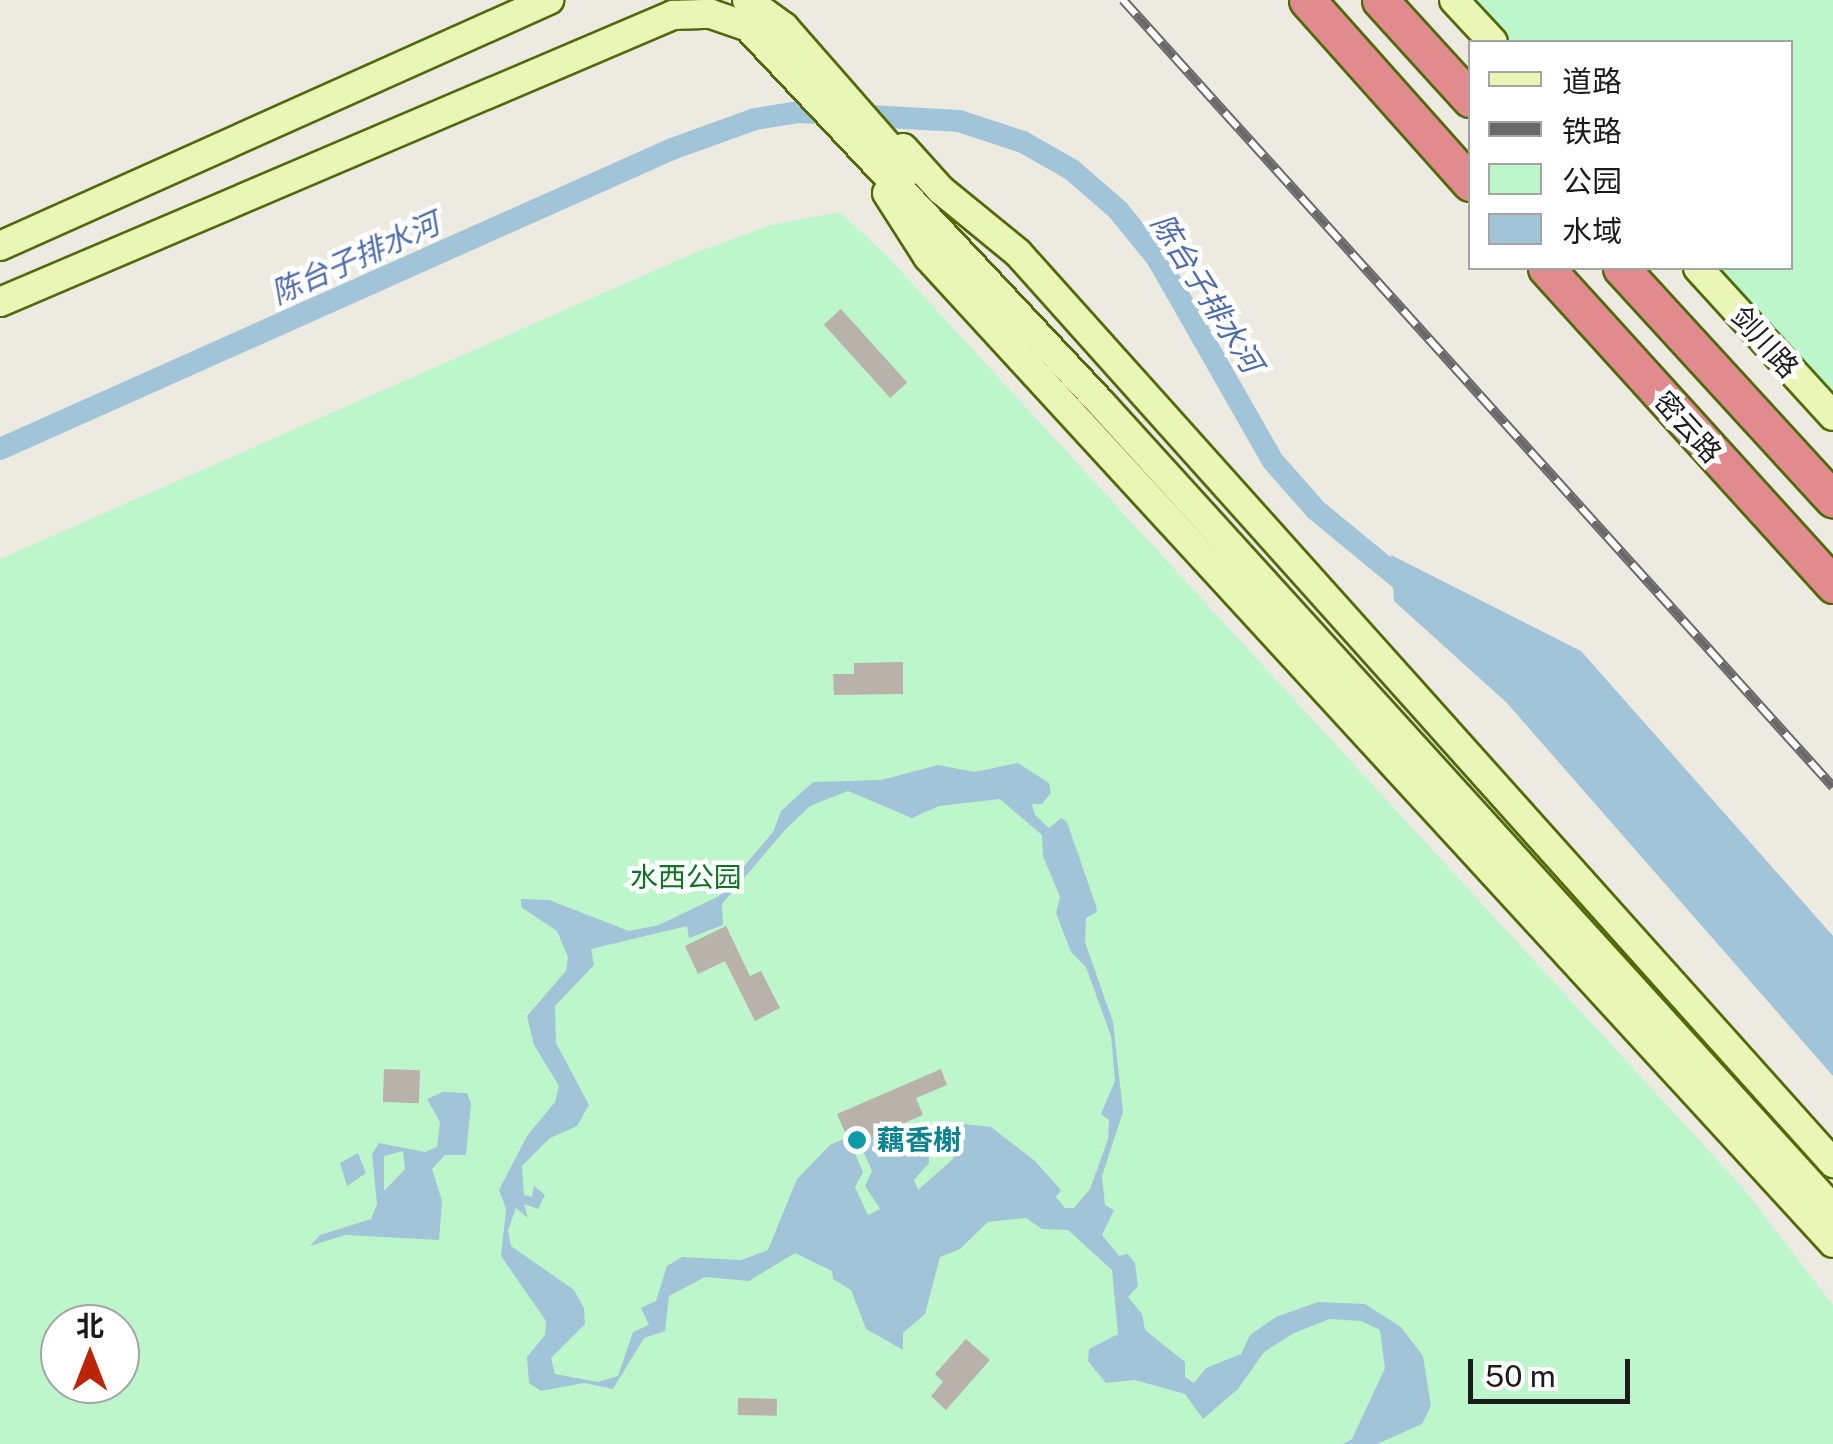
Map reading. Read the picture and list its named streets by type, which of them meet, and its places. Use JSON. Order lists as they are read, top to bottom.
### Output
{
  "streets": {
    "highway": ["密云路"],
    "street": ["剑川路"]
  },
  "water": ["陈台子排水河"],
  "parks": ["水西公园"],
  "places": ["藕香榭"],
  "legend": [
    "道路",
    "铁路",
    "公园",
    "水域"
  ],
  "scale_bar": "50 m",
  "north": "top"
}
